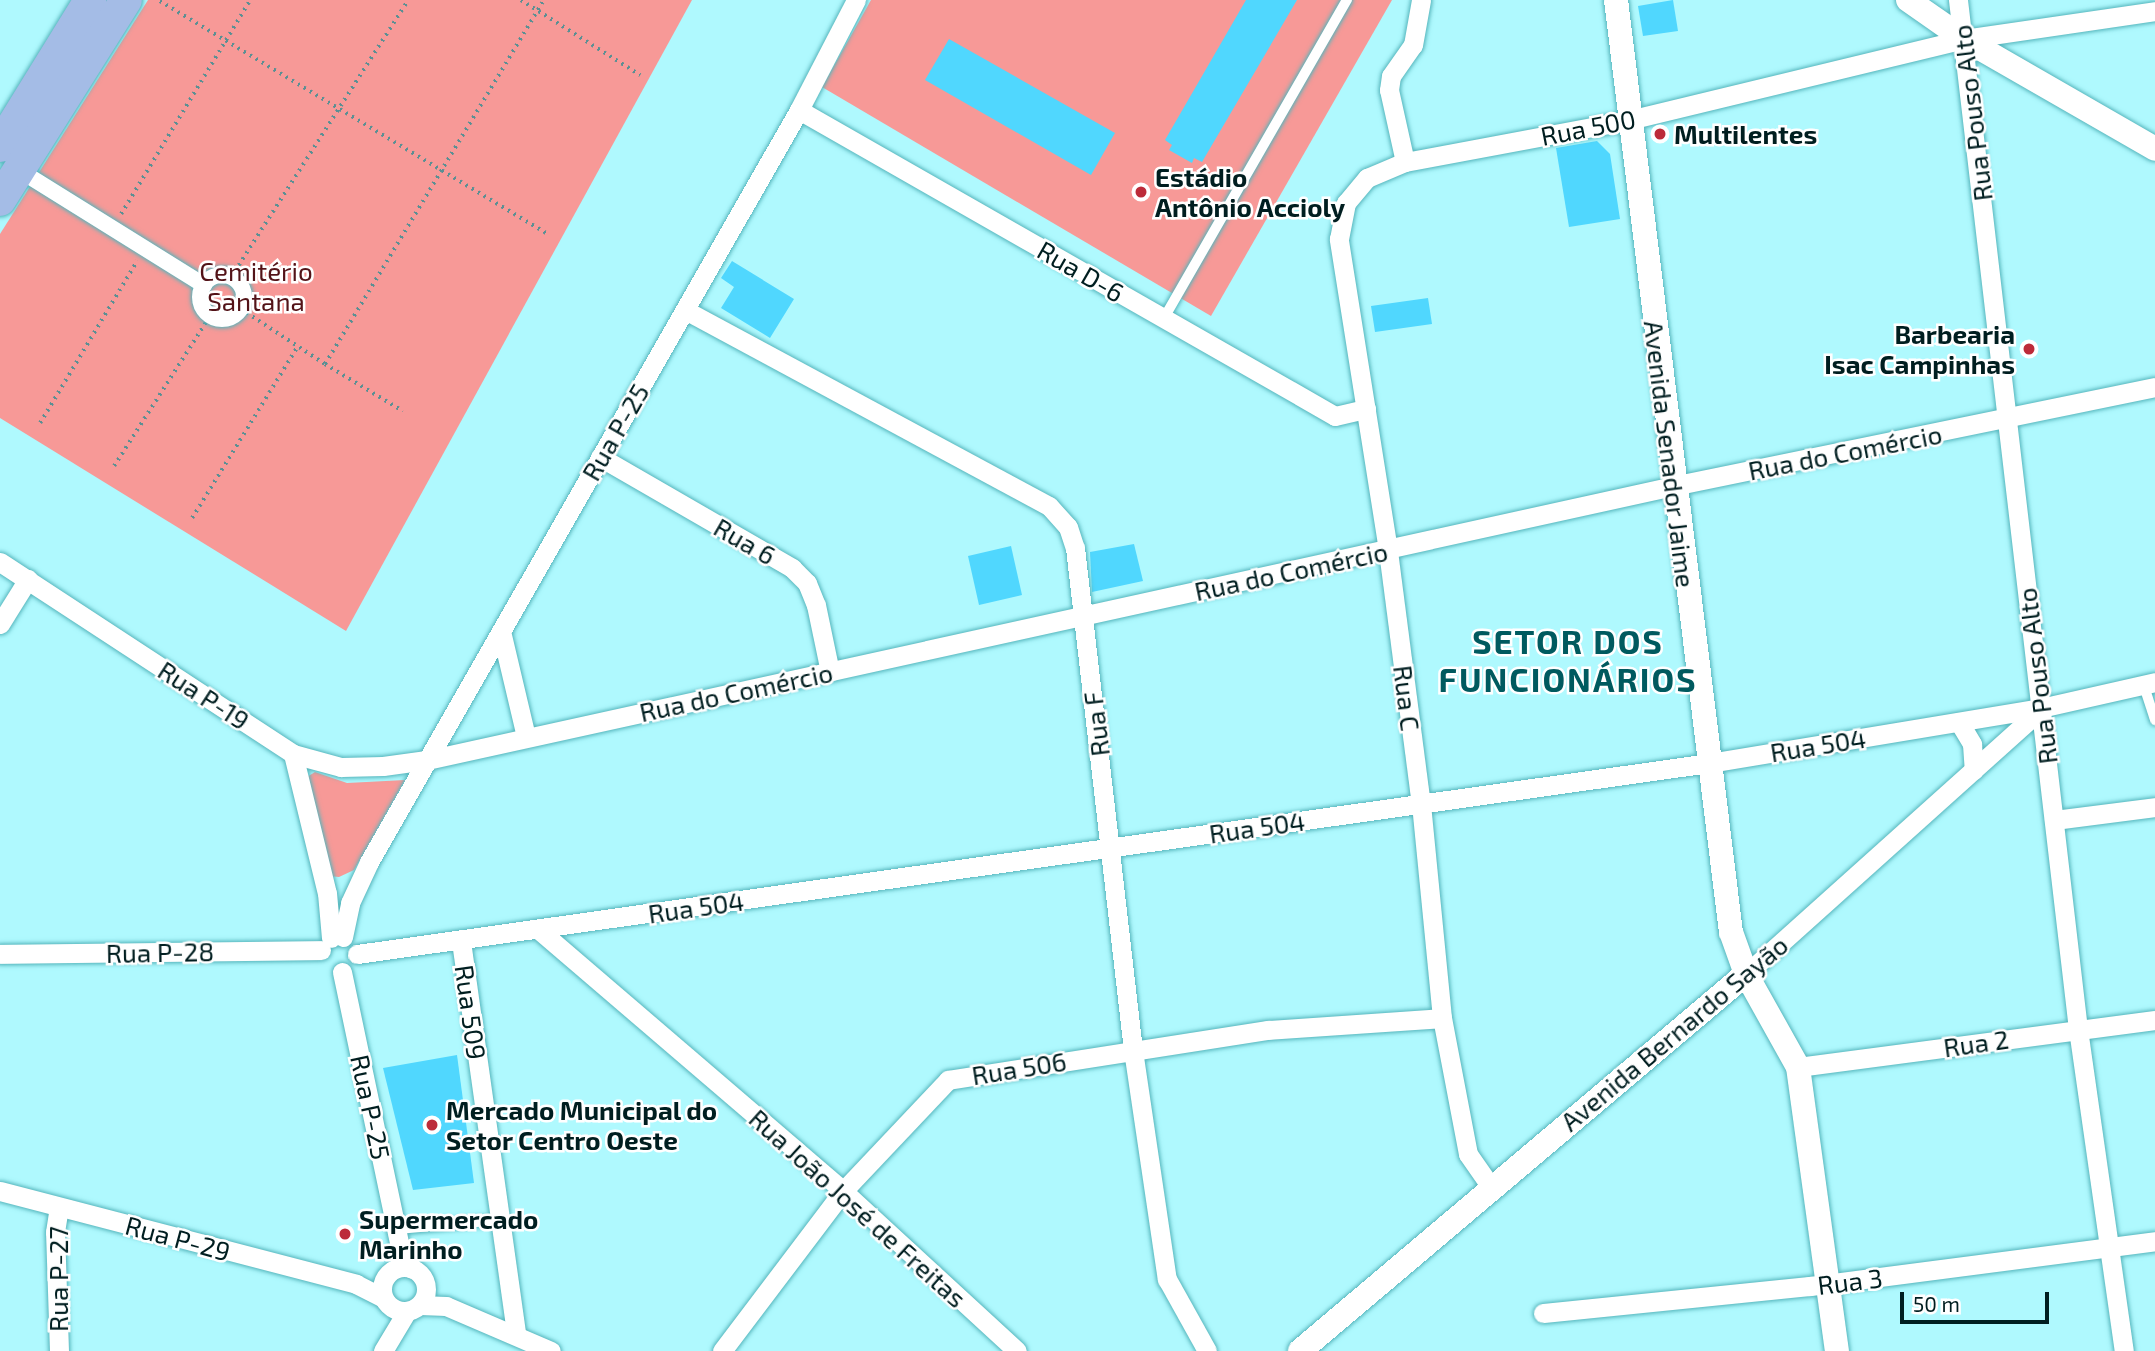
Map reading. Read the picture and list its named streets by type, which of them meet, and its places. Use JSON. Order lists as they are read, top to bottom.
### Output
{
  "streets": {
    "street": [
      "Rua Pouso Alto",
      "Rua 500",
      "Rua D-6",
      "Rua P-25",
      "Rua do Comércio",
      "Avenida Senador Jaime",
      "Rua 6",
      "Rua P-19",
      "Rua C",
      "Rua F",
      "Rua 504",
      "Rua P-28",
      "Rua 509",
      "Avenida Bernardo Sayão",
      "Rua 2",
      "Rua 506",
      "Rua João José de Freitas",
      "Rua P-29",
      "Rua P-27",
      "Rua 3"
    ]
  },
  "crossings": [
    ["Rua Pouso Alto", "Rua 500"],
    ["Rua Pouso Alto", "Rua do Comércio"],
    ["Rua Pouso Alto", "Rua 504"],
    ["Rua Pouso Alto", "Avenida Bernardo Sayão"],
    ["Rua Pouso Alto", "Rua 2"],
    ["Rua Pouso Alto", "Rua 3"],
    ["Rua 500", "Avenida Senador Jaime"],
    ["Rua 500", "Rua C"],
    ["Rua D-6", "Rua P-25"],
    ["Rua D-6", "Rua C"],
    ["Rua P-25", "Rua do Comércio"],
    ["Rua P-25", "Rua 6"],
    ["Rua P-25", "Rua P-19"],
    ["Rua P-25", "Rua F"],
    ["Rua P-25", "Rua P-28"],
    ["Rua P-25", "Rua P-29"],
    ["Rua do Comércio", "Avenida Senador Jaime"],
    ["Rua do Comércio", "Rua 6"],
    ["Rua do Comércio", "Rua P-19"],
    ["Rua do Comércio", "Rua C"],
    ["Rua do Comércio", "Rua F"],
    ["Avenida Senador Jaime", "Rua 504"],
    ["Avenida Senador Jaime", "Avenida Bernardo Sayão"],
    ["Avenida Senador Jaime", "Rua 2"],
    ["Avenida Senador Jaime", "Rua 3"],
    ["Rua C", "Rua 504"],
    ["Rua C", "Avenida Bernardo Sayão"],
    ["Rua C", "Rua 506"],
    ["Rua F", "Rua 504"],
    ["Rua F", "Rua 506"],
    ["Rua 504", "Rua 509"],
    ["Rua 504", "Avenida Bernardo Sayão"],
    ["Rua 504", "Rua João José de Freitas"],
    ["Rua 506", "Rua João José de Freitas"],
    ["Rua P-29", "Rua P-27"]
  ],
  "districts": ["SETOR DOS FUNCIONÁRIOS"],
  "parks": ["Cemitério Santana"],
  "places": [
    "Multilentes",
    "Estádio Antônio Accioly",
    "Barbearia Isac Campinhas",
    "Mercado Municipal do Setor Centro Oeste",
    "Supermercado Marinho"
  ],
  "scale_bar": "50 m"
}
